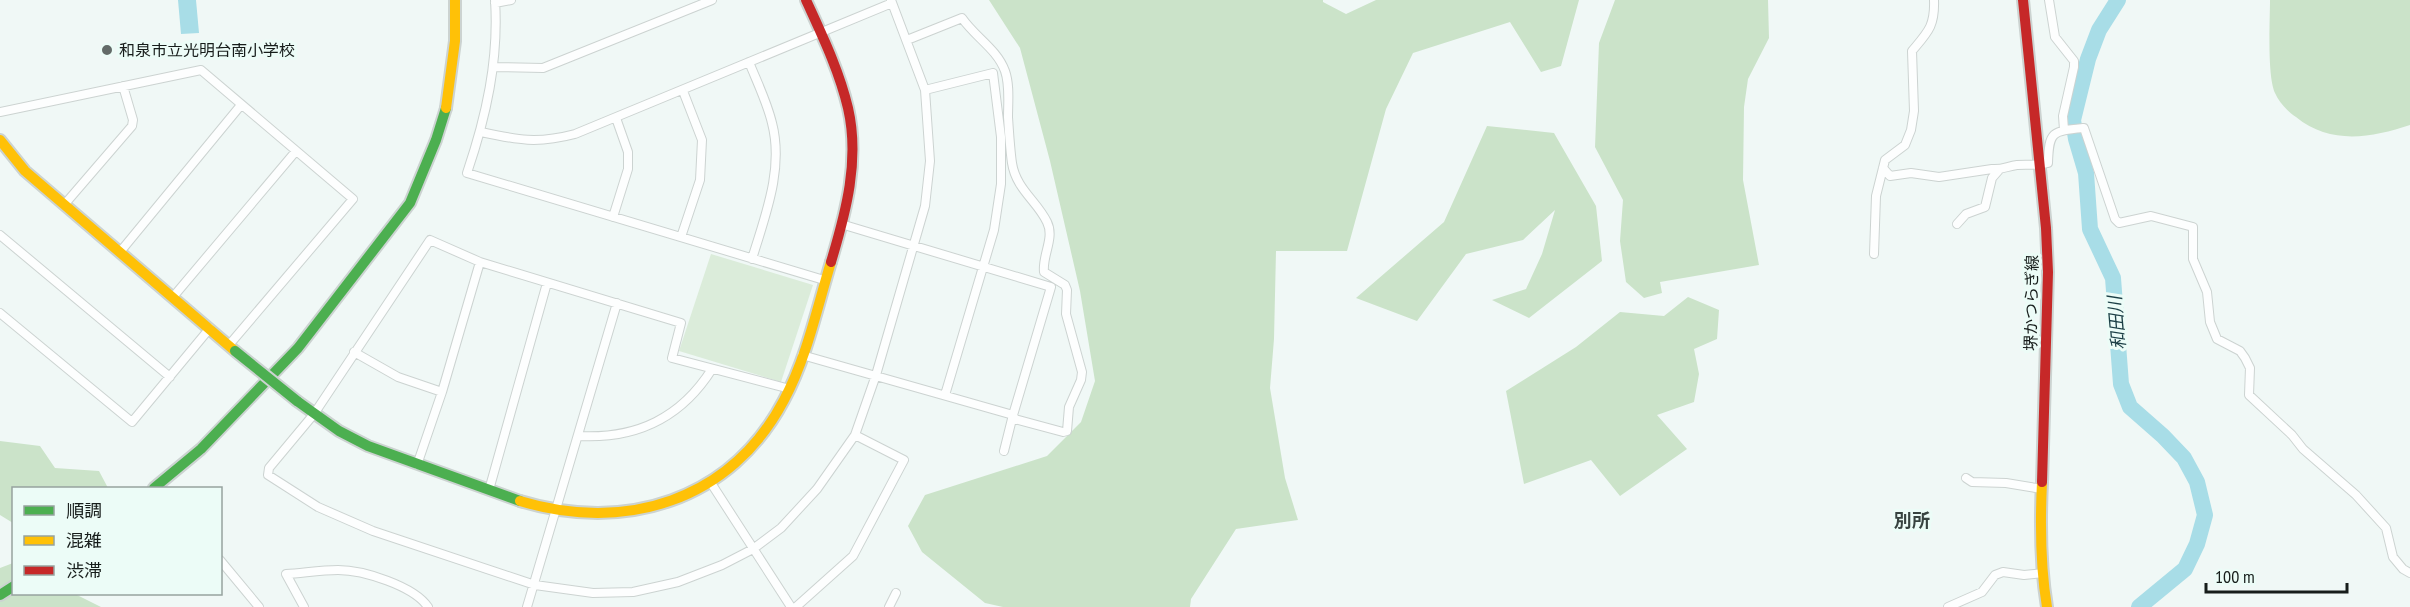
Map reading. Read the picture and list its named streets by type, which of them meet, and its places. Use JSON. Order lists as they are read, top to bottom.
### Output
{
  "streets": {
    "street": ["堺かつらぎ線"]
  },
  "districts": ["別所"],
  "water": ["和田川"],
  "places": ["和泉市立光明台南小学校"],
  "legend": ["順調", "混雑", "渋滞"],
  "scale_bar": "100 m"
}
